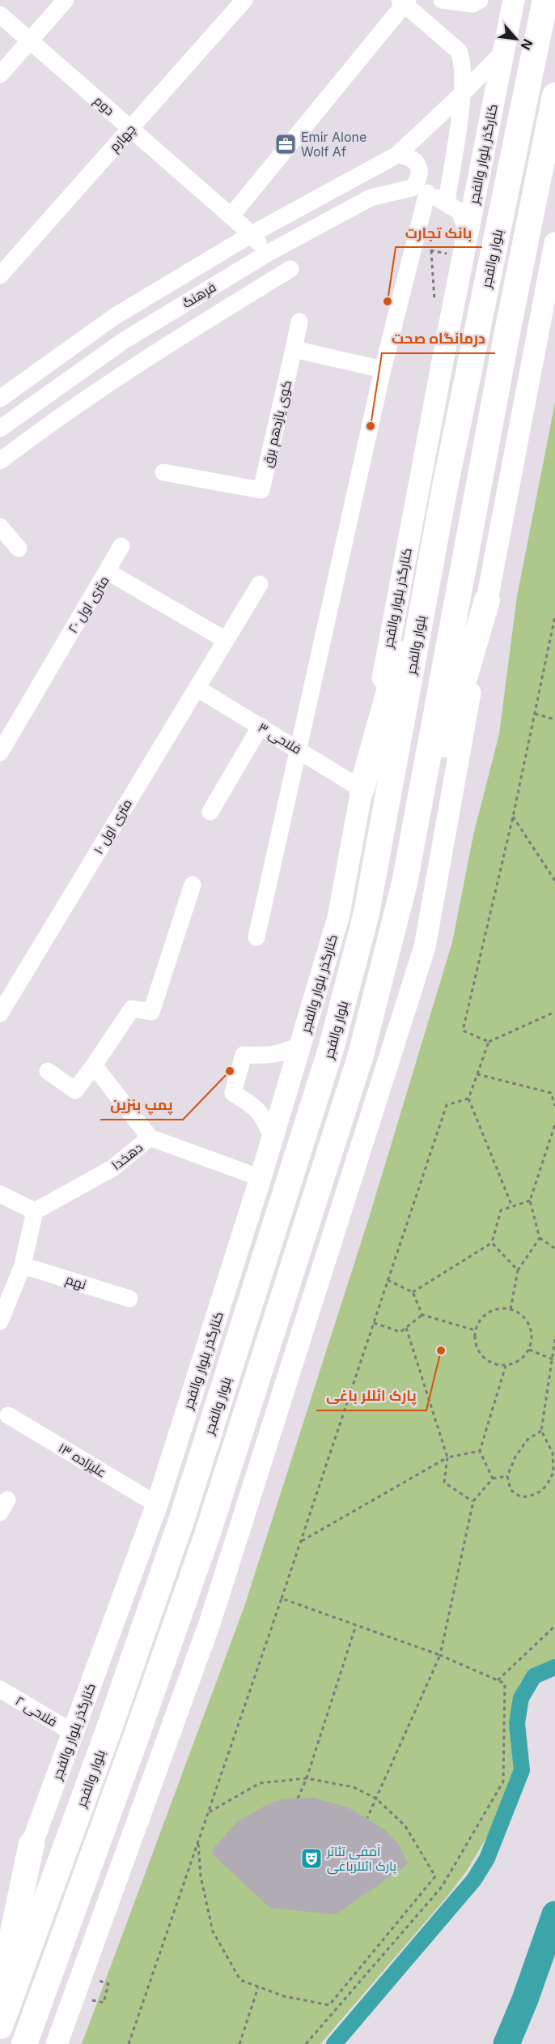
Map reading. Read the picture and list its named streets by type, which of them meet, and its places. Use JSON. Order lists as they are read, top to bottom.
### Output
{
  "streets": {
    "highway": ["بلوار والفجر"],
    "main road": ["کنارگذر بلوار والفجر"],
    "street": [
      "دوم",
      "چهارم",
      "فرهنگ",
      "کوی یازدهم برق",
      "۲۰ متری اول",
      "فلاحی ۳",
      "۱۰ متری اول",
      "دهخدا",
      "نهم",
      "۱۳ علیزاده",
      "فلاحی ۲"
    ]
  },
  "crossings": [
    ["دوم", "چهارم"],
    ["دوم", "فرهنگ"],
    ["کنارگذر بلوار والفجر", "فرهنگ"],
    ["کنارگذر بلوار والفجر", "فلاحی ۳"],
    ["کنارگذر بلوار والفجر", "دهخدا"],
    ["کنارگذر بلوار والفجر", "۱۳ علیزاده"],
    ["کنارگذر بلوار والفجر", "فلاحی ۲"],
    ["۲۰ متری اول", "۱۰ متری اول"],
    ["فلاحی ۳", "۱۰ متری اول"]
  ],
  "places": {
    "office": ["Emir Alone Wolf Af"],
    "other": [
      "بانک تجارت",
      "درمانگاه صحت",
      "پمپ بنزین",
      "پارک ائللر باغی"
    ],
    "theatre": ["آمفی تئاتر پارک ائللرباغی"]
  },
  "north": "bottom right"
}
